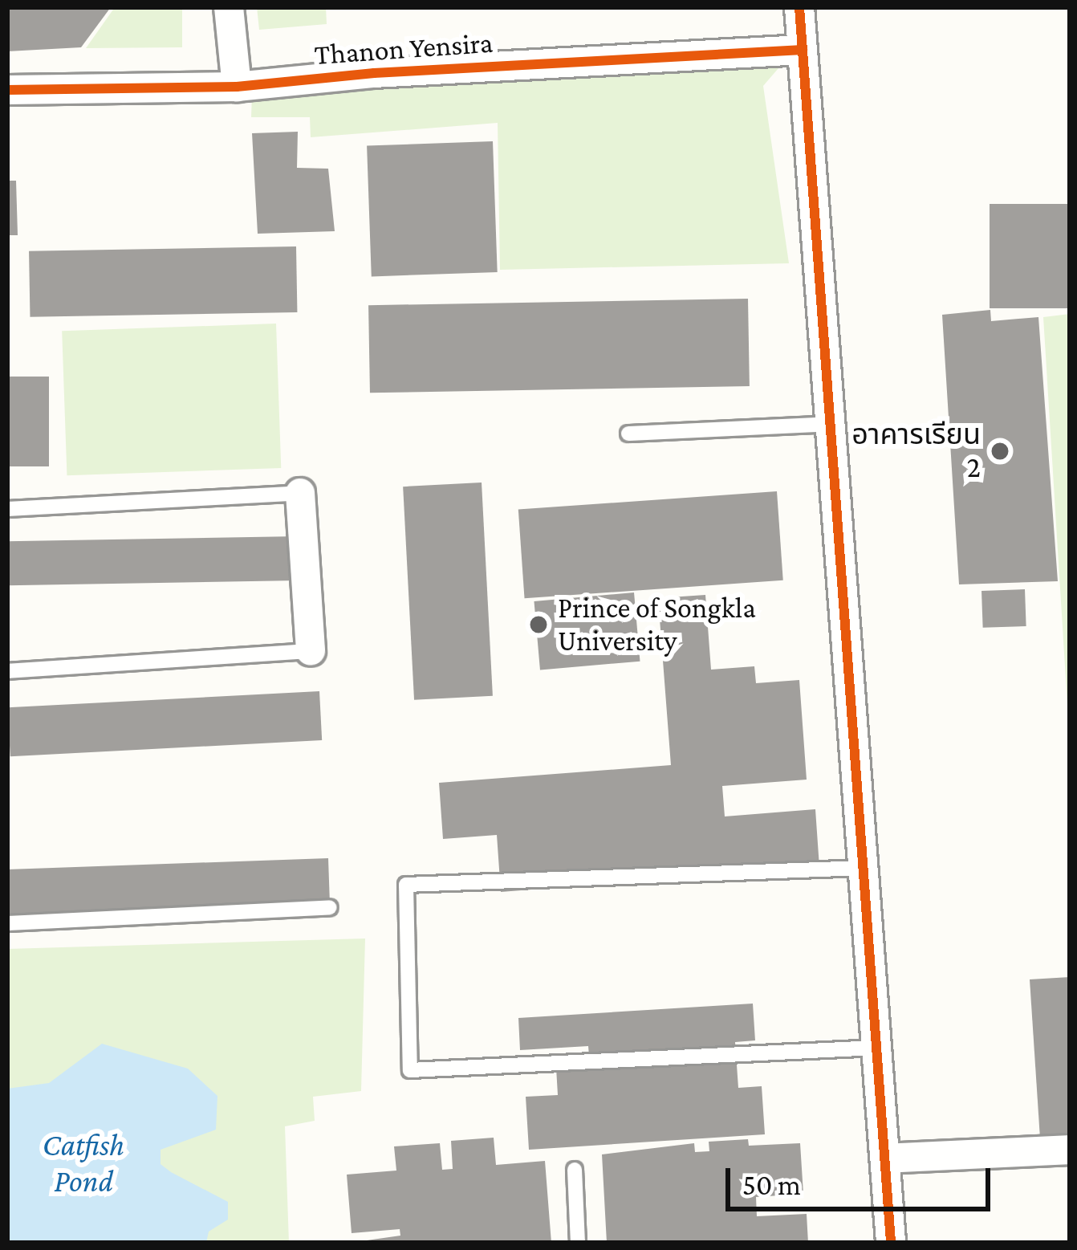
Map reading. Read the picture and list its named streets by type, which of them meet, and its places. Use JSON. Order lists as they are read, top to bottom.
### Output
{
  "streets": {
    "street": ["Thanon Yensira"]
  },
  "water": ["Catfish Pond"],
  "places": ["อาคารเรียน 2", "Prince of Songkla University"],
  "scale_bar": "50 m"
}
